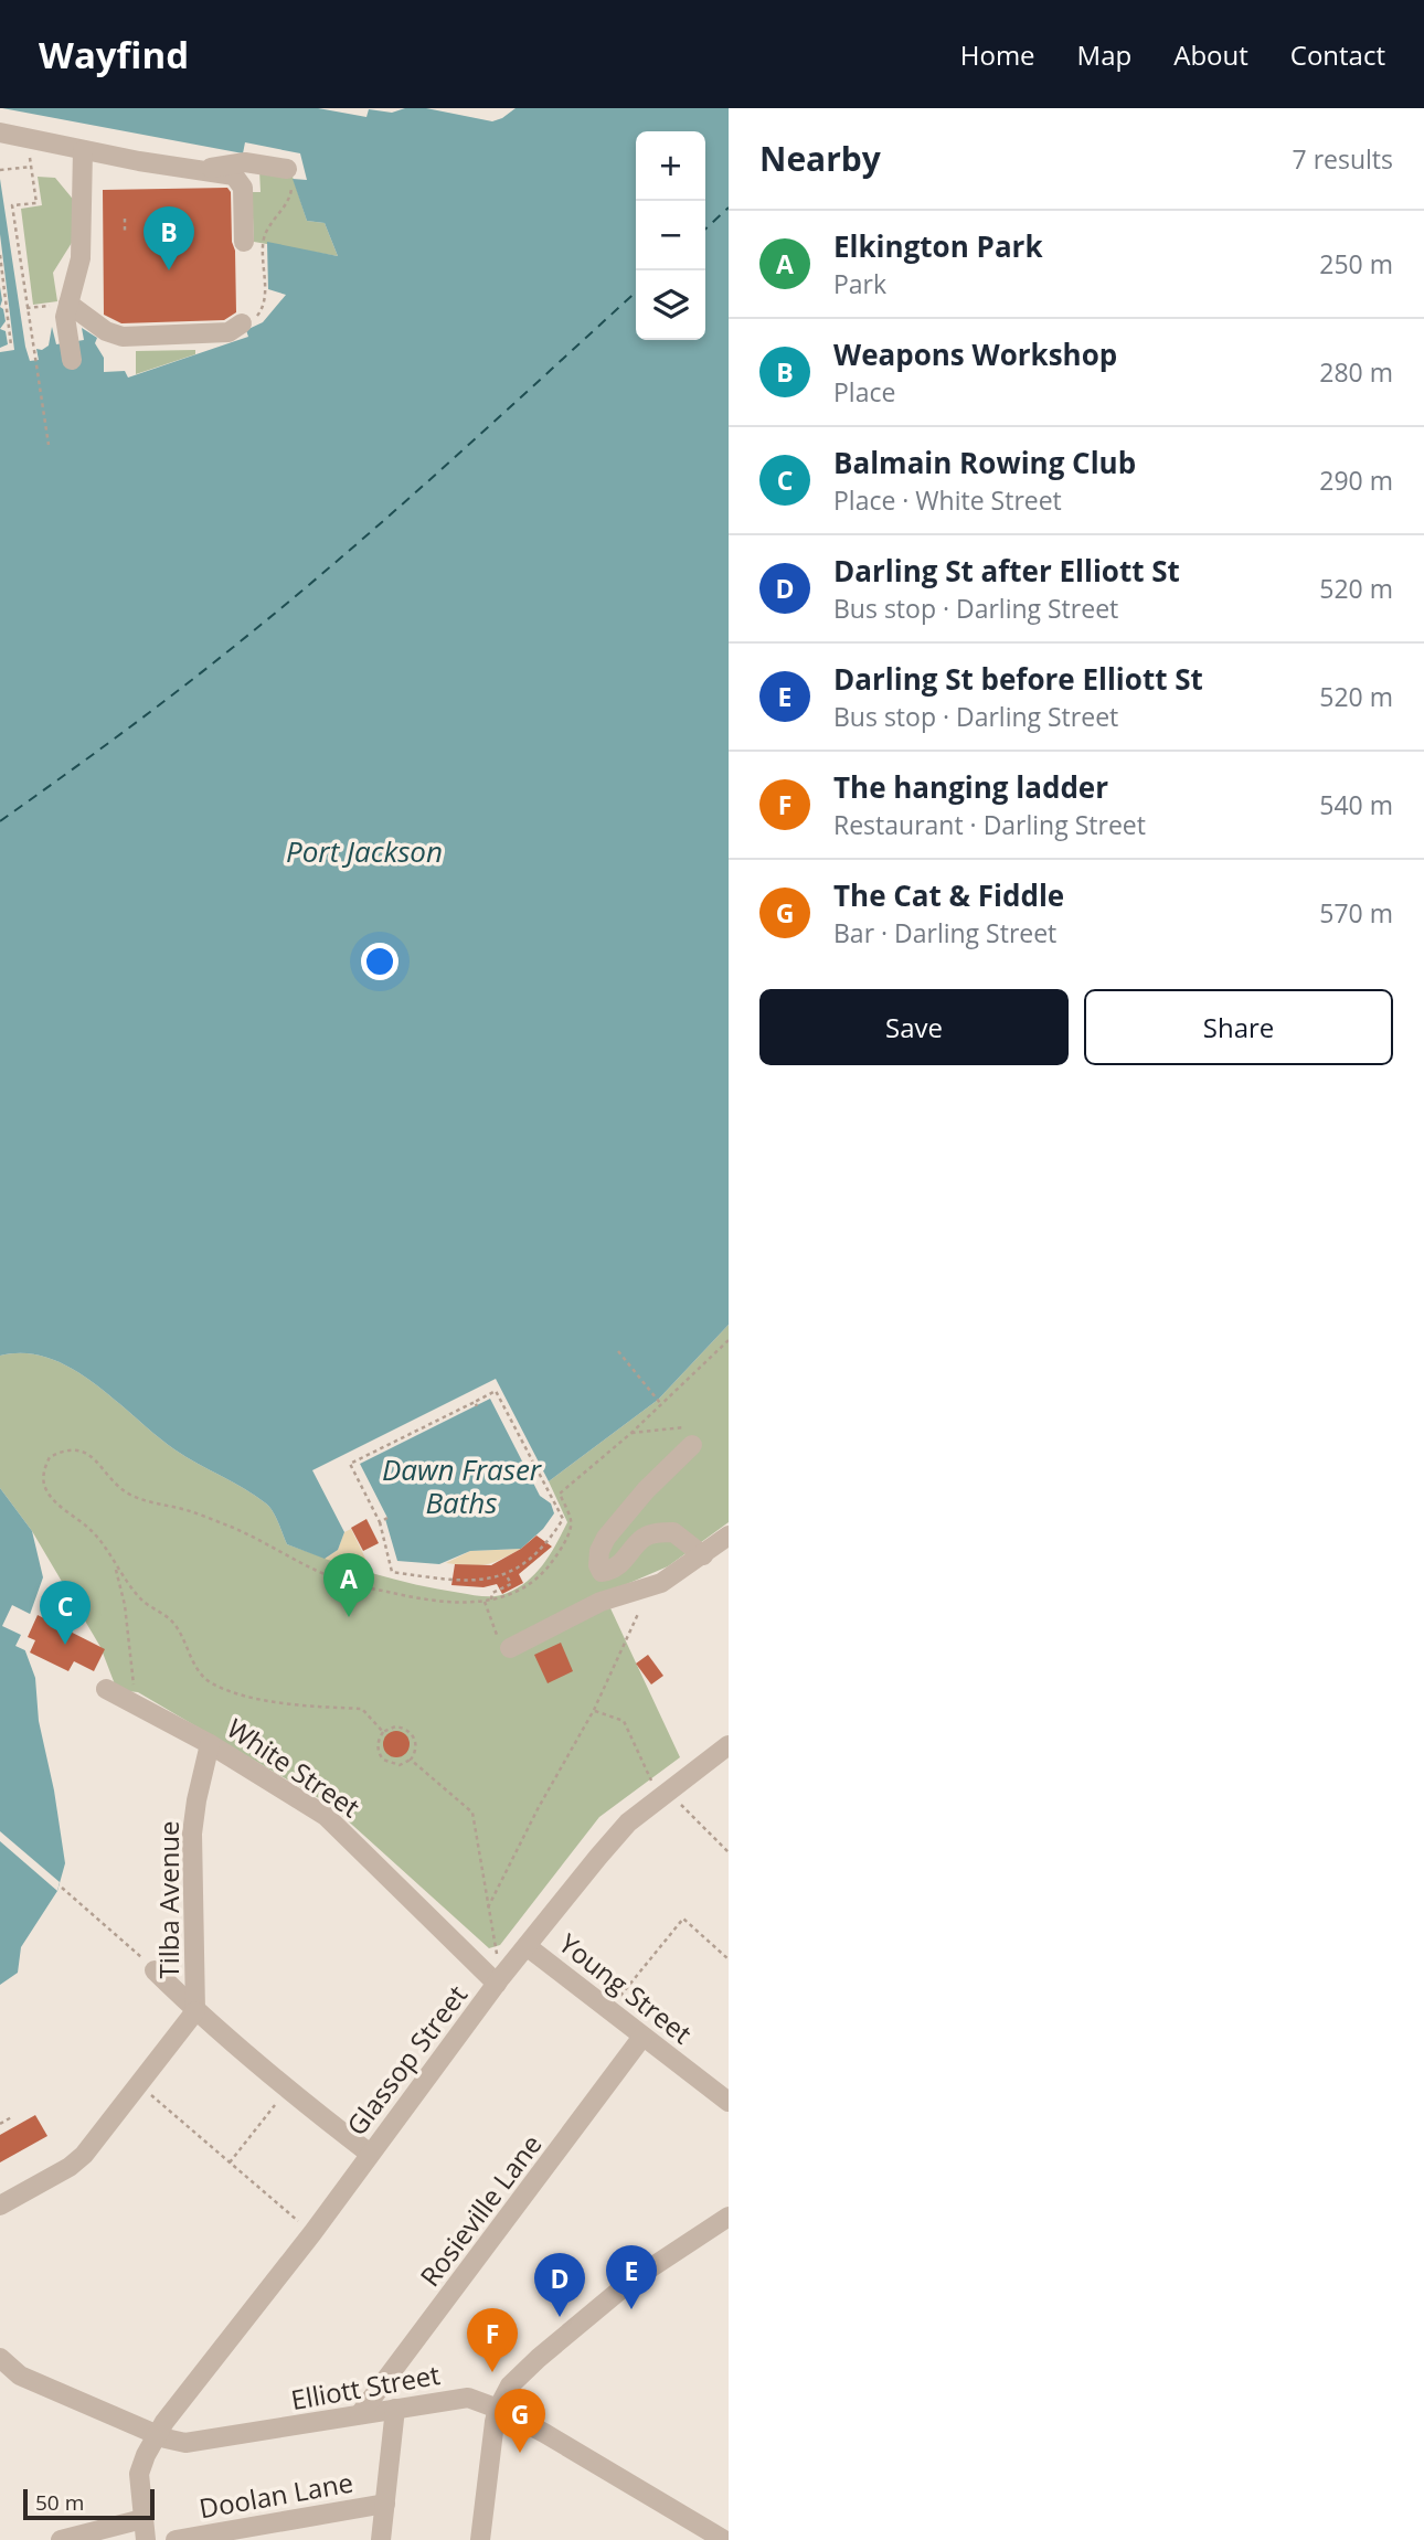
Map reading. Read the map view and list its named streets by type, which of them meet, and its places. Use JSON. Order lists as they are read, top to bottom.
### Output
{
  "streets": {
    "street": [
      "White Street",
      "Tilba Avenue",
      "Young Street",
      "Glassop Street",
      "Rosieville Lane",
      "Elliott Street",
      "Doolan Lane"
    ]
  },
  "crossings": [
    ["White Street", "Tilba Avenue"],
    ["White Street", "Glassop Street"],
    ["Young Street", "Glassop Street"],
    ["Young Street", "Rosieville Lane"],
    ["Glassop Street", "Elliott Street"],
    ["Rosieville Lane", "Elliott Street"]
  ],
  "water": ["Port Jackson", "Dawn Fraser Baths"],
  "scale_bar": "50 m",
  "page": {
    "header": "Wayfind",
    "nav": [
      "Home",
      "Map",
      "About",
      "Contact"
    ],
    "heading": ["Nearby", "7 results"],
    "map_buttons": ["+", "−"],
    "pins": [
      "B",
      "A",
      "C",
      "E",
      "D",
      "F",
      "G"
    ],
    "list": [
      {
        "mark": "A",
        "name": "Elkington Park",
        "note": "Park",
        "value": "250 m"
      },
      {
        "mark": "B",
        "name": "Weapons Workshop",
        "note": "Place",
        "value": "280 m"
      },
      {
        "mark": "C",
        "name": "Balmain Rowing Club",
        "note": "Place · White Street",
        "value": "290 m"
      },
      {
        "mark": "D",
        "name": "Darling St after Elliott St",
        "note": "Bus stop · Darling Street",
        "value": "520 m"
      },
      {
        "mark": "E",
        "name": "Darling St before Elliott St",
        "note": "Bus stop · Darling Street",
        "value": "520 m"
      },
      {
        "mark": "F",
        "name": "The hanging ladder",
        "note": "Restaurant · Darling Street",
        "value": "540 m"
      },
      {
        "mark": "G",
        "name": "The Cat & Fiddle",
        "note": "Bar · Darling Street",
        "value": "570 m"
      }
    ],
    "buttons": ["Save", "Share"],
    "scale": "50 m"
  }
}
